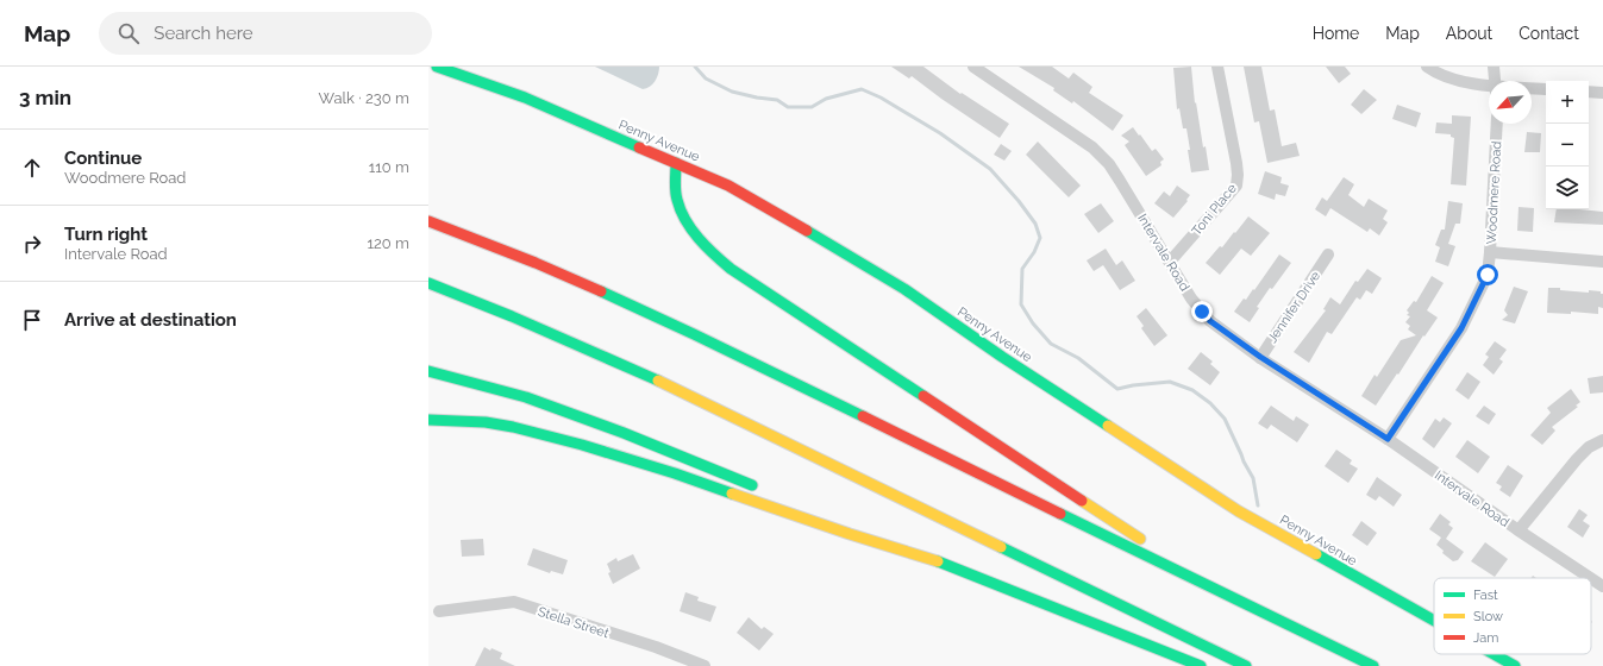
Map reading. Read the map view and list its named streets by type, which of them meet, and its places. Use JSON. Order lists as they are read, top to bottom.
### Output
{
  "streets": {
    "main road": ["Penny Avenue"],
    "street": [
      "Woodmere Road",
      "Toni Place",
      "Intervale Road",
      "Jennifer Drive",
      "Stella Street"
    ]
  },
  "crossings": [
    ["Woodmere Road", "Intervale Road"],
    ["Toni Place", "Intervale Road"],
    ["Intervale Road", "Jennifer Drive"]
  ],
  "legend": ["Fast", "Slow", "Jam"],
  "north": "bottom left",
  "page": {
    "header": "Map",
    "search": "Search here",
    "nav": [
      "Home",
      "Map",
      "About",
      "Contact"
    ],
    "heading": ["3 min", "Walk · 230 m"],
    "map_buttons": ["+", "−"],
    "list": [
      ["Continue", "Woodmere Road", "110 m"],
      ["Turn right", "Intervale Road", "120 m"],
      "Arrive at destination"
    ]
  }
}
